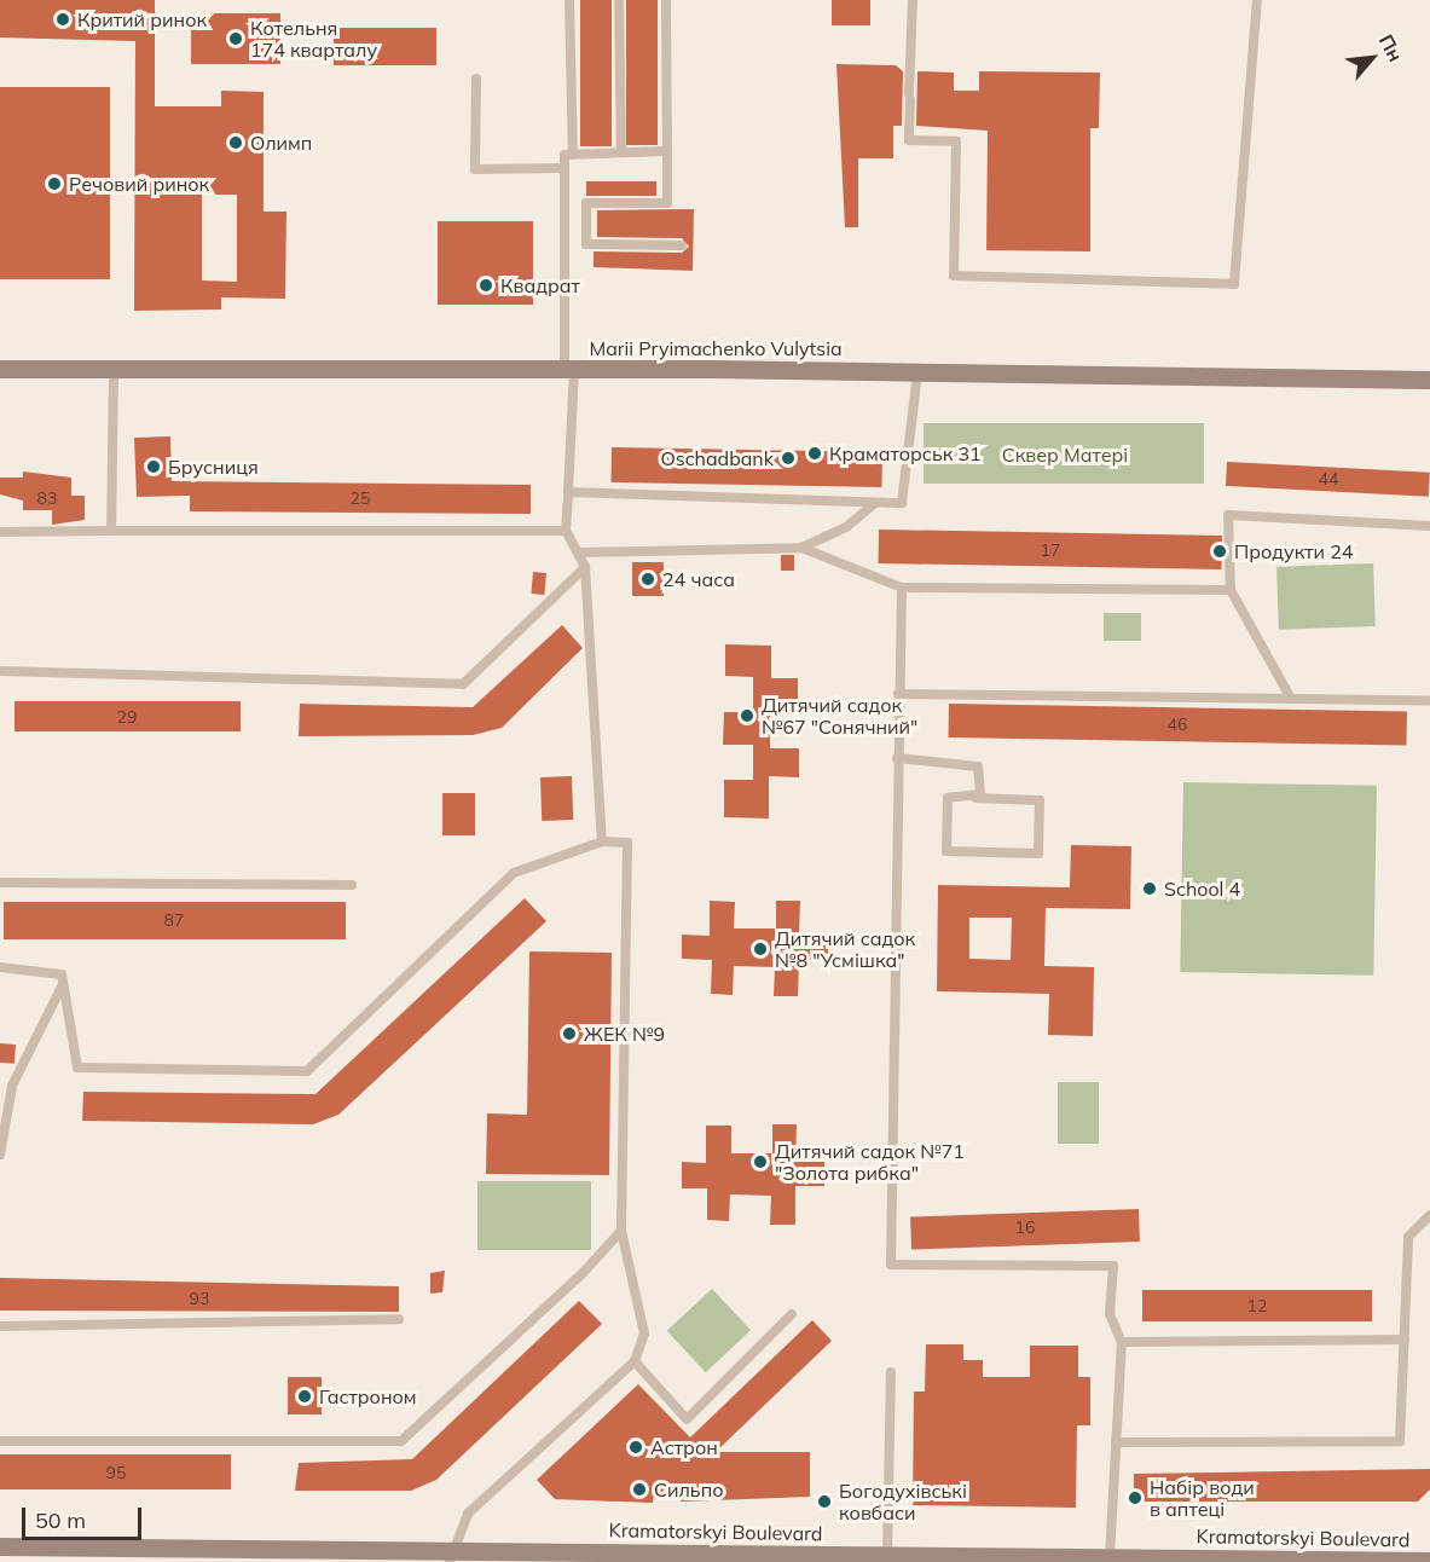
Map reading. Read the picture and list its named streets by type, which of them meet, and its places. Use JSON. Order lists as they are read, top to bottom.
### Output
{
  "streets": {
    "street": ["Marii Pryimachenko Vulytsia", "Kramatorskyi Boulevard"]
  },
  "parks": ["Сквер Матері"],
  "places": [
    "Критий ринок",
    "Котельня 174 кварталу",
    "Олимп",
    "Речовий ринок",
    "Квадрат",
    "Краматорськ 31",
    "Oschadbank",
    "Брусниця",
    "Продукти 24",
    "24 часа",
    "Дитячий садок №67 \"Сонячний\"",
    "School 4",
    "Дитячий садок №8 \"Усмішка\"",
    "ЖЕК №9",
    "Дитячий садок №71 \"Золота рибка\"",
    "Гастроном",
    "Астрон",
    "Сильпо",
    "Набір води в аптеці",
    "Богодухівські ковбаси"
  ],
  "house_numbers": [
    "44",
    "83",
    "25",
    "17",
    "29",
    "46",
    "87",
    "16",
    "93",
    "12",
    "95"
  ],
  "scale_bar": "50 m",
  "north": "top right"
}
